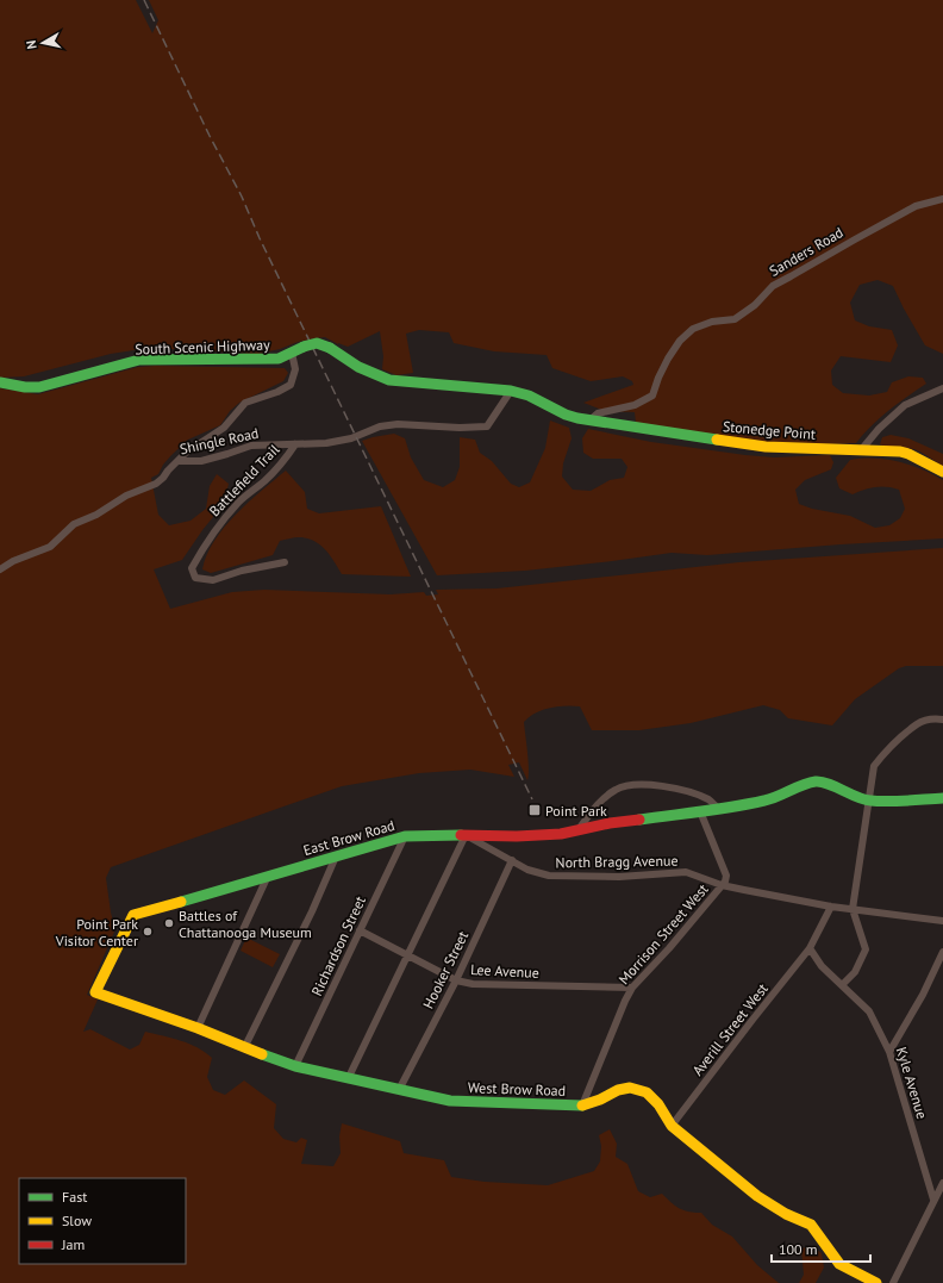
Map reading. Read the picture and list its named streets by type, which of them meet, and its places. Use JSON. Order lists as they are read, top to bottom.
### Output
{
  "streets": {
    "street": [
      "Sanders Road",
      "South Scenic Highway",
      "Stonedge Point",
      "Shingle Road",
      "Battlefield Trail",
      "East Brow Road",
      "North Bragg Avenue",
      "Morrison Street West",
      "Richardson Street",
      "Hooker Street",
      "Lee Avenue",
      "Averill Street West",
      "Kyle Avenue",
      "West Brow Road"
    ]
  },
  "crossings": [
    ["Sanders Road", "South Scenic Highway"],
    ["Sanders Road", "Stonedge Point"],
    ["South Scenic Highway", "Stonedge Point"],
    ["South Scenic Highway", "Shingle Road"],
    ["Shingle Road", "Battlefield Trail"],
    ["East Brow Road", "North Bragg Avenue"],
    ["East Brow Road", "Richardson Street"],
    ["East Brow Road", "West Brow Road"],
    ["North Bragg Avenue", "Morrison Street West"],
    ["North Bragg Avenue", "Hooker Street"],
    ["North Bragg Avenue", "Averill Street West"],
    ["Morrison Street West", "Lee Avenue"],
    ["Morrison Street West", "West Brow Road"],
    ["Richardson Street", "Lee Avenue"],
    ["Richardson Street", "West Brow Road"],
    ["Hooker Street", "Lee Avenue"],
    ["Hooker Street", "West Brow Road"],
    ["Averill Street West", "Kyle Avenue"],
    ["Averill Street West", "West Brow Road"]
  ],
  "places": {
    "transit": ["Point Park"],
    "other": ["Battles of Chattanooga Museum", "Point Park Visitor Center"]
  },
  "legend": ["Fast", "Slow", "Jam"],
  "scale_bar": "100 m",
  "north": "left"
}
